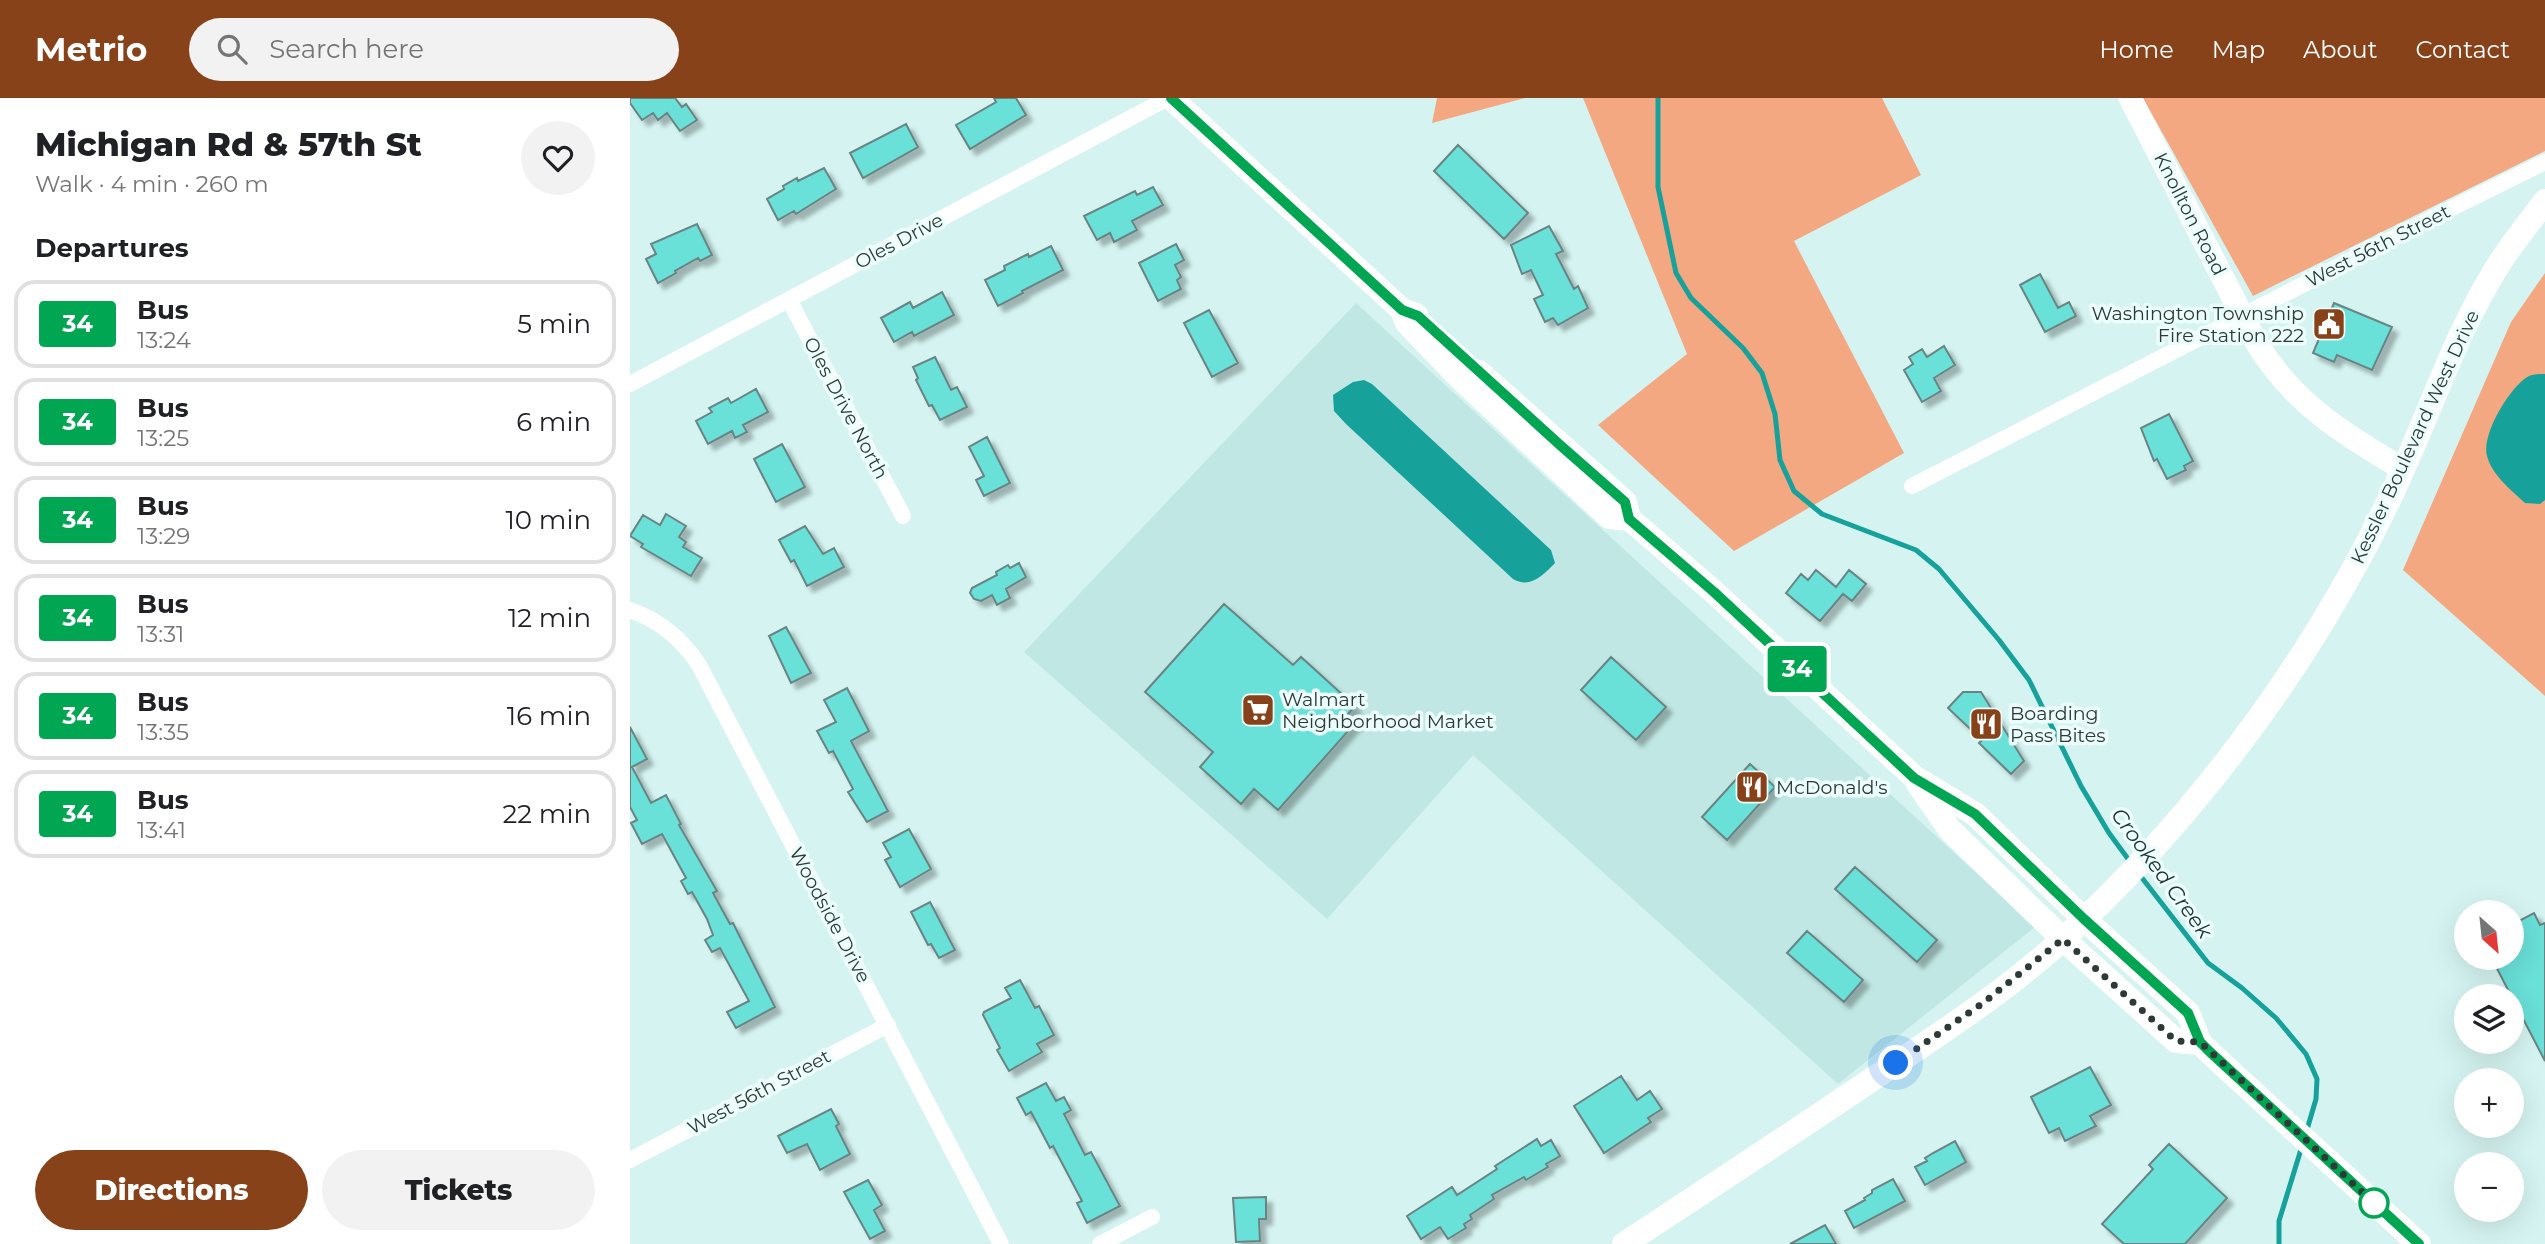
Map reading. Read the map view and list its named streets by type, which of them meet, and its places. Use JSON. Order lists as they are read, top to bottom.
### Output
{
  "streets": {
    "main road": ["Kessler Boulevard West Drive"],
    "street": [
      "Knollton Road",
      "Oles Drive",
      "West 56th Street",
      "Oles Drive North",
      "Woodside Drive"
    ]
  },
  "crossings": [
    ["Knollton Road", "West 56th Street"],
    ["Knollton Road", "Kessler Boulevard West Drive"],
    ["Oles Drive", "Oles Drive North"],
    ["West 56th Street", "Woodside Drive"]
  ],
  "water": ["Crooked Creek"],
  "places": {
    "public building": ["Washington Township Fire Station 222"],
    "supermarket": ["Walmart Neighborhood Market"],
    "restaurant": ["Boarding Pass Bites", "McDonald's"]
  },
  "lines": ["bus line 34"],
  "north": "bottom right",
  "page": {
    "header": "Metrio",
    "search": "Search here",
    "nav": [
      "Home",
      "Map",
      "About",
      "Contact"
    ],
    "heading": [
      ["Michigan Rd & 57th St", "Walk · 4 min · 260 m"],
      "Departures"
    ],
    "on_map": "34",
    "list": [
      {
        "mark": "34",
        "name": "Bus",
        "note": "13:24",
        "value": "5 min"
      },
      {
        "mark": "34",
        "name": "Bus",
        "note": "13:25",
        "value": "6 min"
      },
      {
        "mark": "34",
        "name": "Bus",
        "note": "13:29",
        "value": "10 min"
      },
      {
        "mark": "34",
        "name": "Bus",
        "note": "13:31",
        "value": "12 min"
      },
      {
        "mark": "34",
        "name": "Bus",
        "note": "13:35",
        "value": "16 min"
      },
      {
        "mark": "34",
        "name": "Bus",
        "note": "13:41",
        "value": "22 min"
      }
    ],
    "map_buttons": ["+", "−"],
    "buttons": ["Directions", "Tickets"]
  }
}
